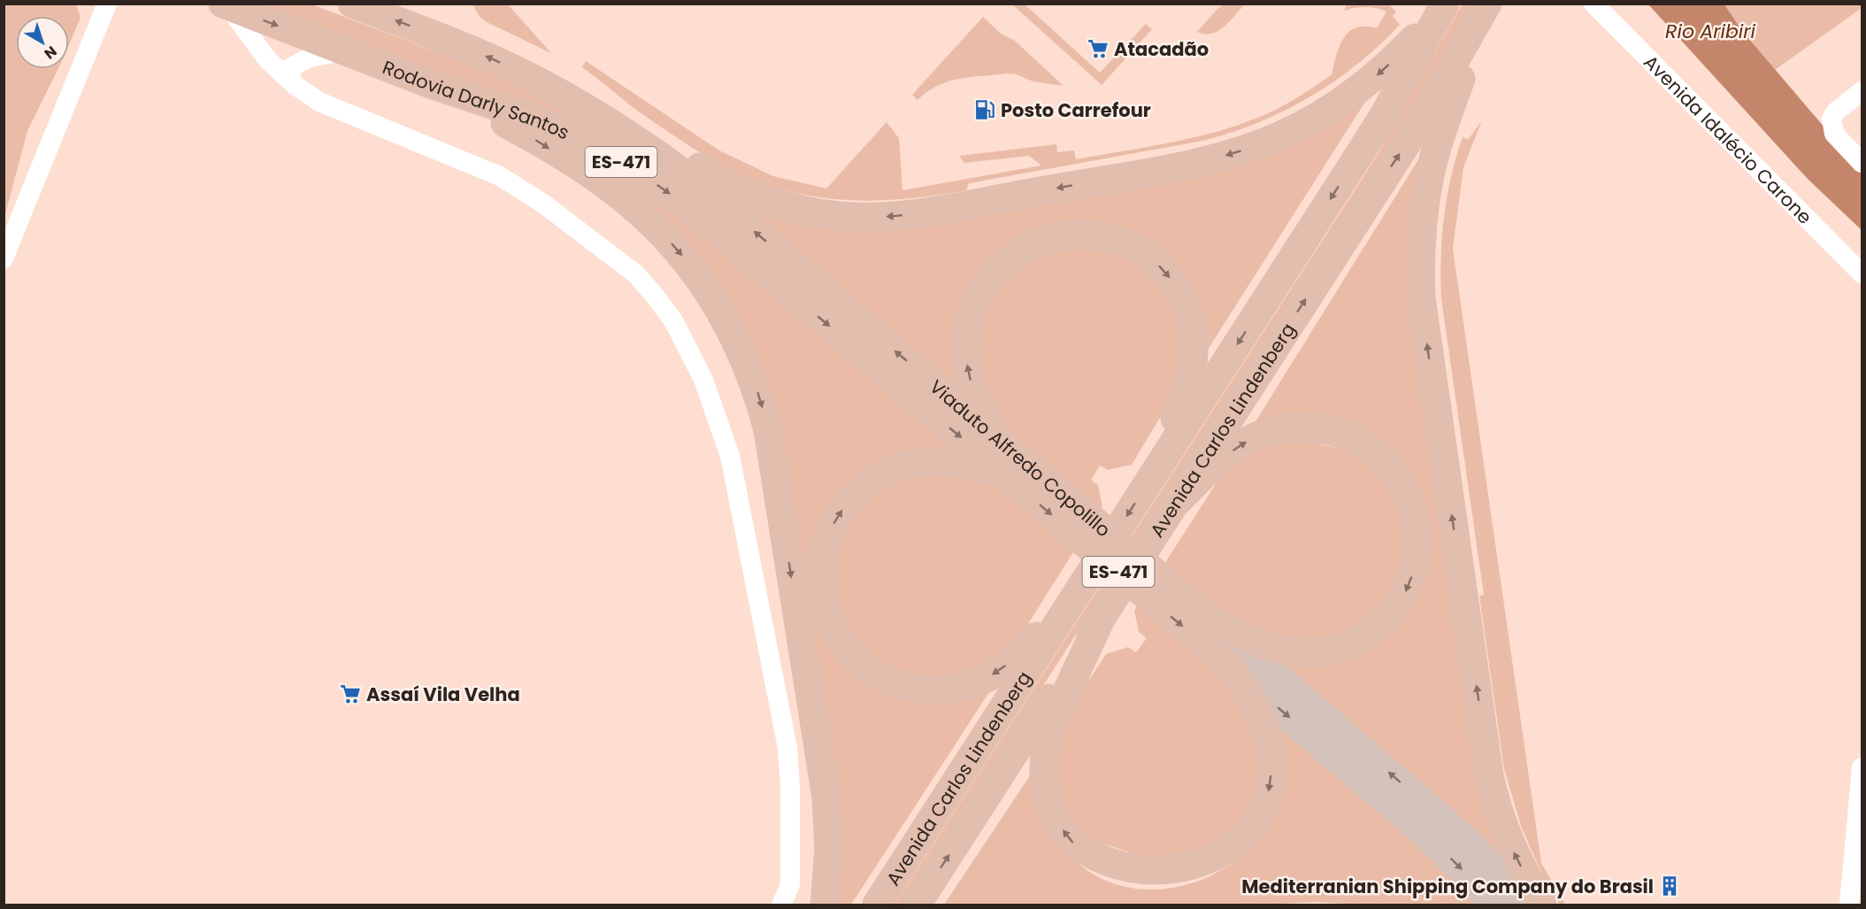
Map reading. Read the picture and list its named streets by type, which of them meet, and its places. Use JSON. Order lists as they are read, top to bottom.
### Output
{
  "streets": {
    "main road": [
      "Rodovia Darly Santos",
      "ES-471",
      "Avenida Carlos Lindenberg",
      "Viaduto Alfredo Copolillo"
    ],
    "street": ["Avenida Idalécio Carone"]
  },
  "crossings": [
    ["Rodovia Darly Santos", "Viaduto Alfredo Copolillo"]
  ],
  "water": ["Rio Aribiri"],
  "places": {
    "supermarket": ["Atacadão", "Assaí Vila Velha"],
    "fuel station": ["Posto Carrefour"],
    "building": ["Mediterranian Shipping Company do Brasil"]
  },
  "north": "bottom right"
}
